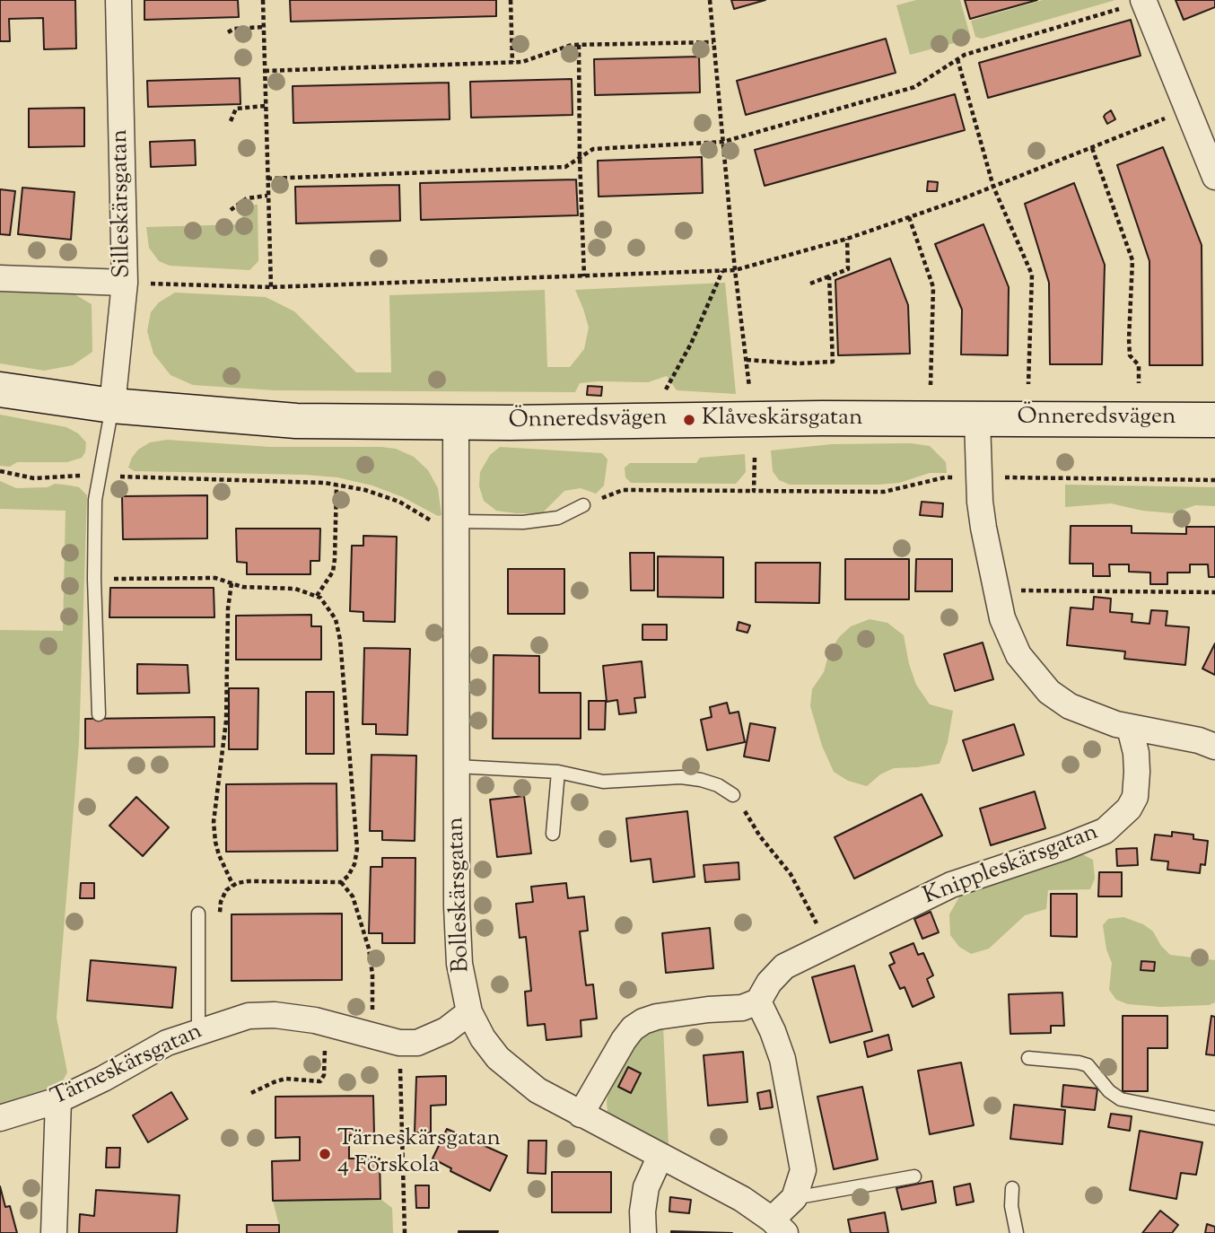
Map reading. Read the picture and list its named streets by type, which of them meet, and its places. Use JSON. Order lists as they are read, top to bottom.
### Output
{
  "streets": {
    "street": [
      "Silleskärsgatan",
      "Önneredsvägen",
      "Knippleskärsgatan",
      "Bolleskärsgatan",
      "Tärneskärsgatan"
    ]
  },
  "crossings": [
    ["Silleskärsgatan", "Önneredsvägen"],
    ["Önneredsvägen", "Bolleskärsgatan"],
    ["Bolleskärsgatan", "Tärneskärsgatan"]
  ],
  "places": ["Klåveskärsgatan", "Tärneskärsgatan 4 Förskola"]
}
